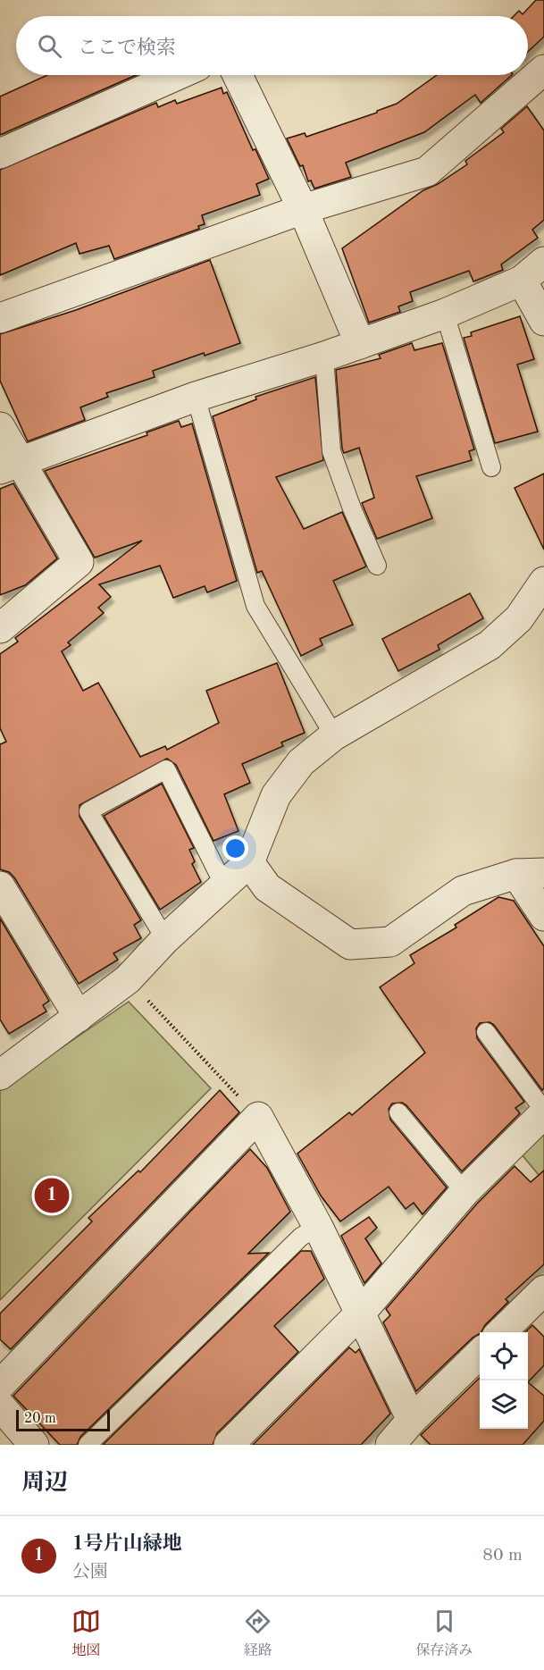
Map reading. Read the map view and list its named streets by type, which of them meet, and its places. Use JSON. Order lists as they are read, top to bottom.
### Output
{
  "scale_bar": "20 m",
  "page": {
    "search": "ここで検索",
    "pins": "1",
    "scale": "20 m",
    "heading": "周辺",
    "list": [
      {
        "mark": "1",
        "name": "1号片山緑地",
        "note": "公園",
        "value": "80 m"
      }
    ],
    "nav": ["地図", "経路", "保存済み"]
  }
}
